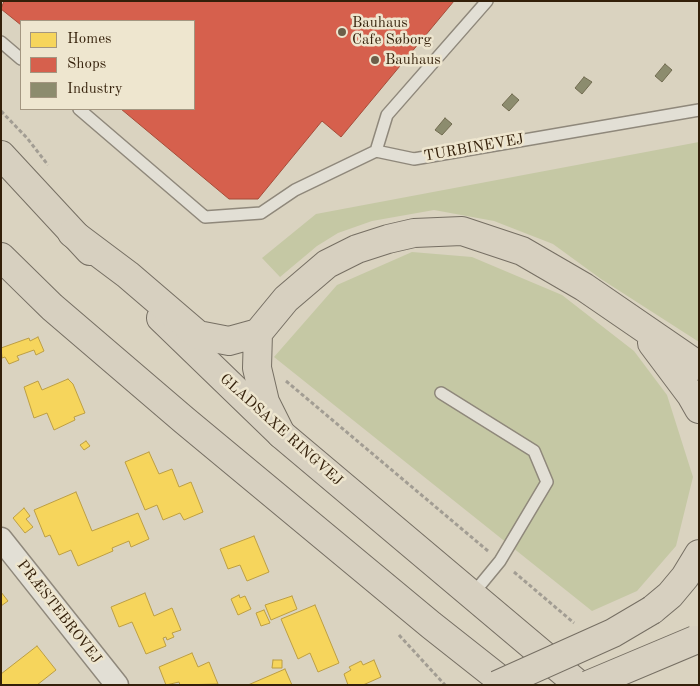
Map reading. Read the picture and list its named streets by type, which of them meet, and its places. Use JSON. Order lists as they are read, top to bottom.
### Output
{
  "streets": {
    "main road": ["GLADSAXE RINGVEJ"],
    "street": ["PRÆSTEBROVEJ"],
    "lane": ["TURBINEVEJ"]
  },
  "places": ["Bauhaus Cafe Søborg", "Bauhaus"],
  "legend": ["Homes", "Shops", "Industry"]
}
